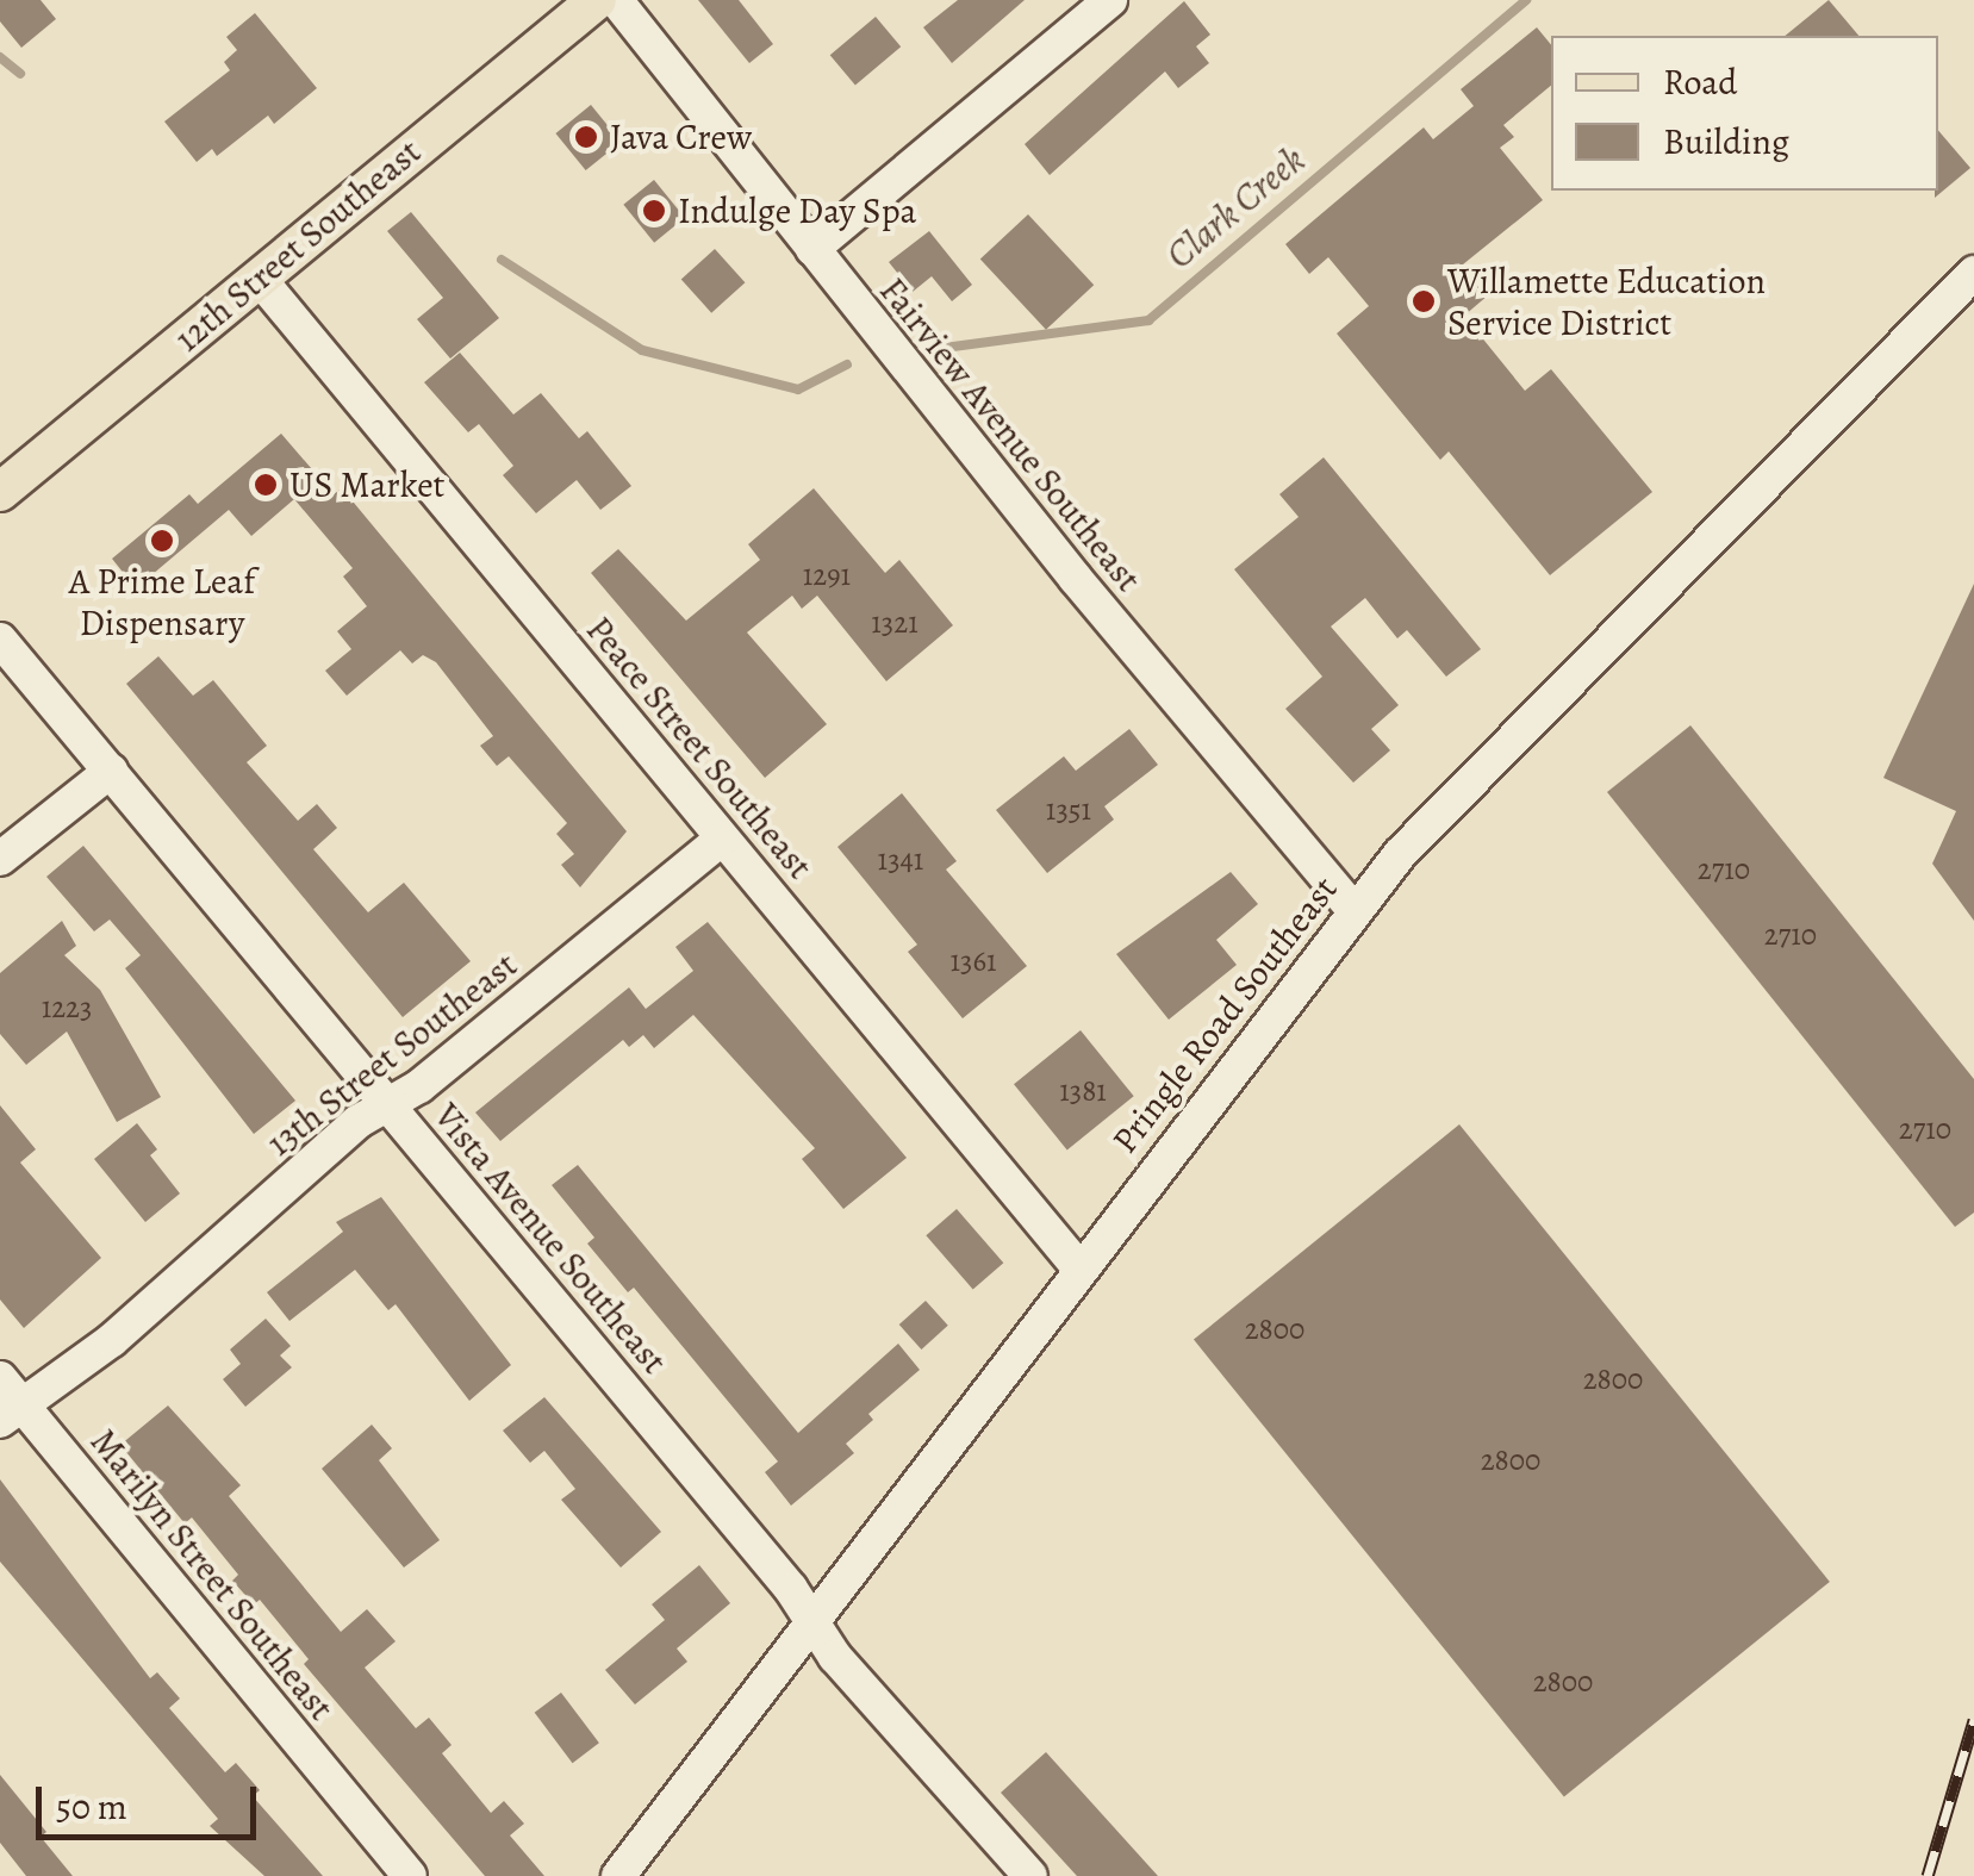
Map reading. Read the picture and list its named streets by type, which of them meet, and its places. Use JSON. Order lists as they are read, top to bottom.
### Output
{
  "streets": {
    "main road": ["12th Street Southeast"],
    "street": [
      "Fairview Avenue Southeast",
      "Peace Street Southeast",
      "Pringle Road Southeast",
      "13th Street Southeast",
      "Vista Avenue Southeast",
      "Marilyn Street Southeast"
    ]
  },
  "crossings": [
    ["12th Street Southeast", "Peace Street Southeast"],
    ["Fairview Avenue Southeast", "Pringle Road Southeast"],
    ["Peace Street Southeast", "Pringle Road Southeast"],
    ["Peace Street Southeast", "13th Street Southeast"],
    ["Pringle Road Southeast", "Vista Avenue Southeast"],
    ["13th Street Southeast", "Vista Avenue Southeast"],
    ["13th Street Southeast", "Marilyn Street Southeast"]
  ],
  "water": ["Clark Creek"],
  "places": [
    "Java Crew",
    "Indulge Day Spa",
    "Willamette Education Service District",
    "US Market",
    "A Prime Leaf Dispensary"
  ],
  "house_numbers": [
    "1291",
    "1321",
    "1351",
    "1341",
    "2710",
    "2710",
    "1361",
    "1223",
    "1381",
    "2710",
    "2800",
    "2800",
    "2800",
    "2800"
  ],
  "legend": ["Road", "Building"],
  "scale_bar": "50 m"
}
